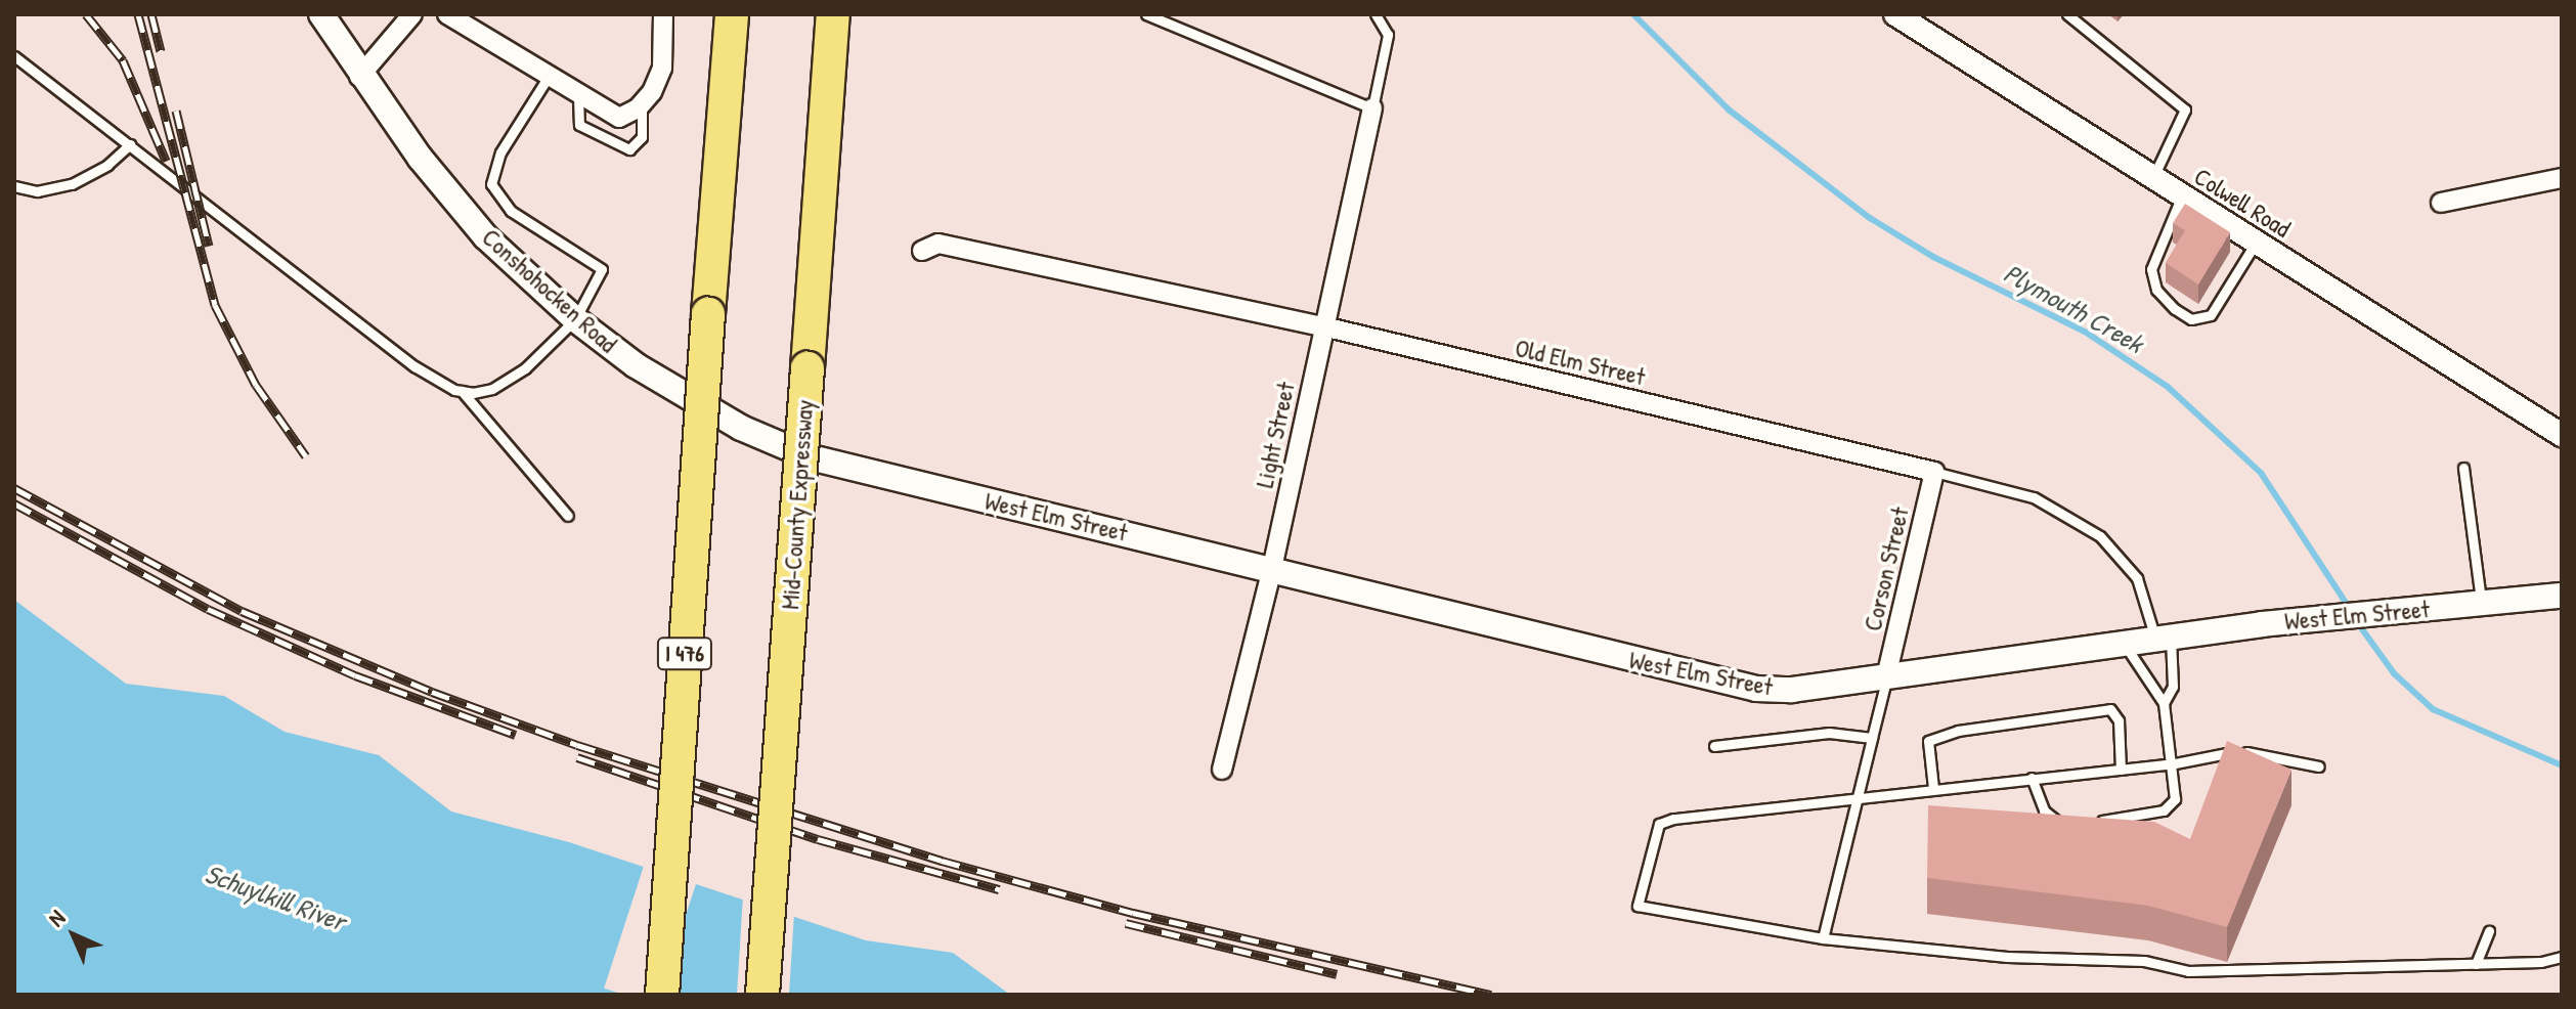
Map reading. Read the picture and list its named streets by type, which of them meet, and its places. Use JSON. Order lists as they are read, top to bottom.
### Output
{
  "streets": {
    "highway": ["Mid-County Expressway", "I 476"],
    "main road": ["Conshohocken Road", "West Elm Street"],
    "street": [
      "Colwell Road",
      "Old Elm Street",
      "Light Street",
      "Corson Street"
    ]
  },
  "crossings": [
    ["Conshohocken Road", "West Elm Street"],
    ["Old Elm Street", "Light Street"],
    ["Old Elm Street", "West Elm Street"],
    ["Old Elm Street", "Corson Street"],
    ["Light Street", "West Elm Street"],
    ["West Elm Street", "Corson Street"]
  ],
  "water": ["Plymouth Creek", "Schuylkill River"],
  "north": "top left"
}
